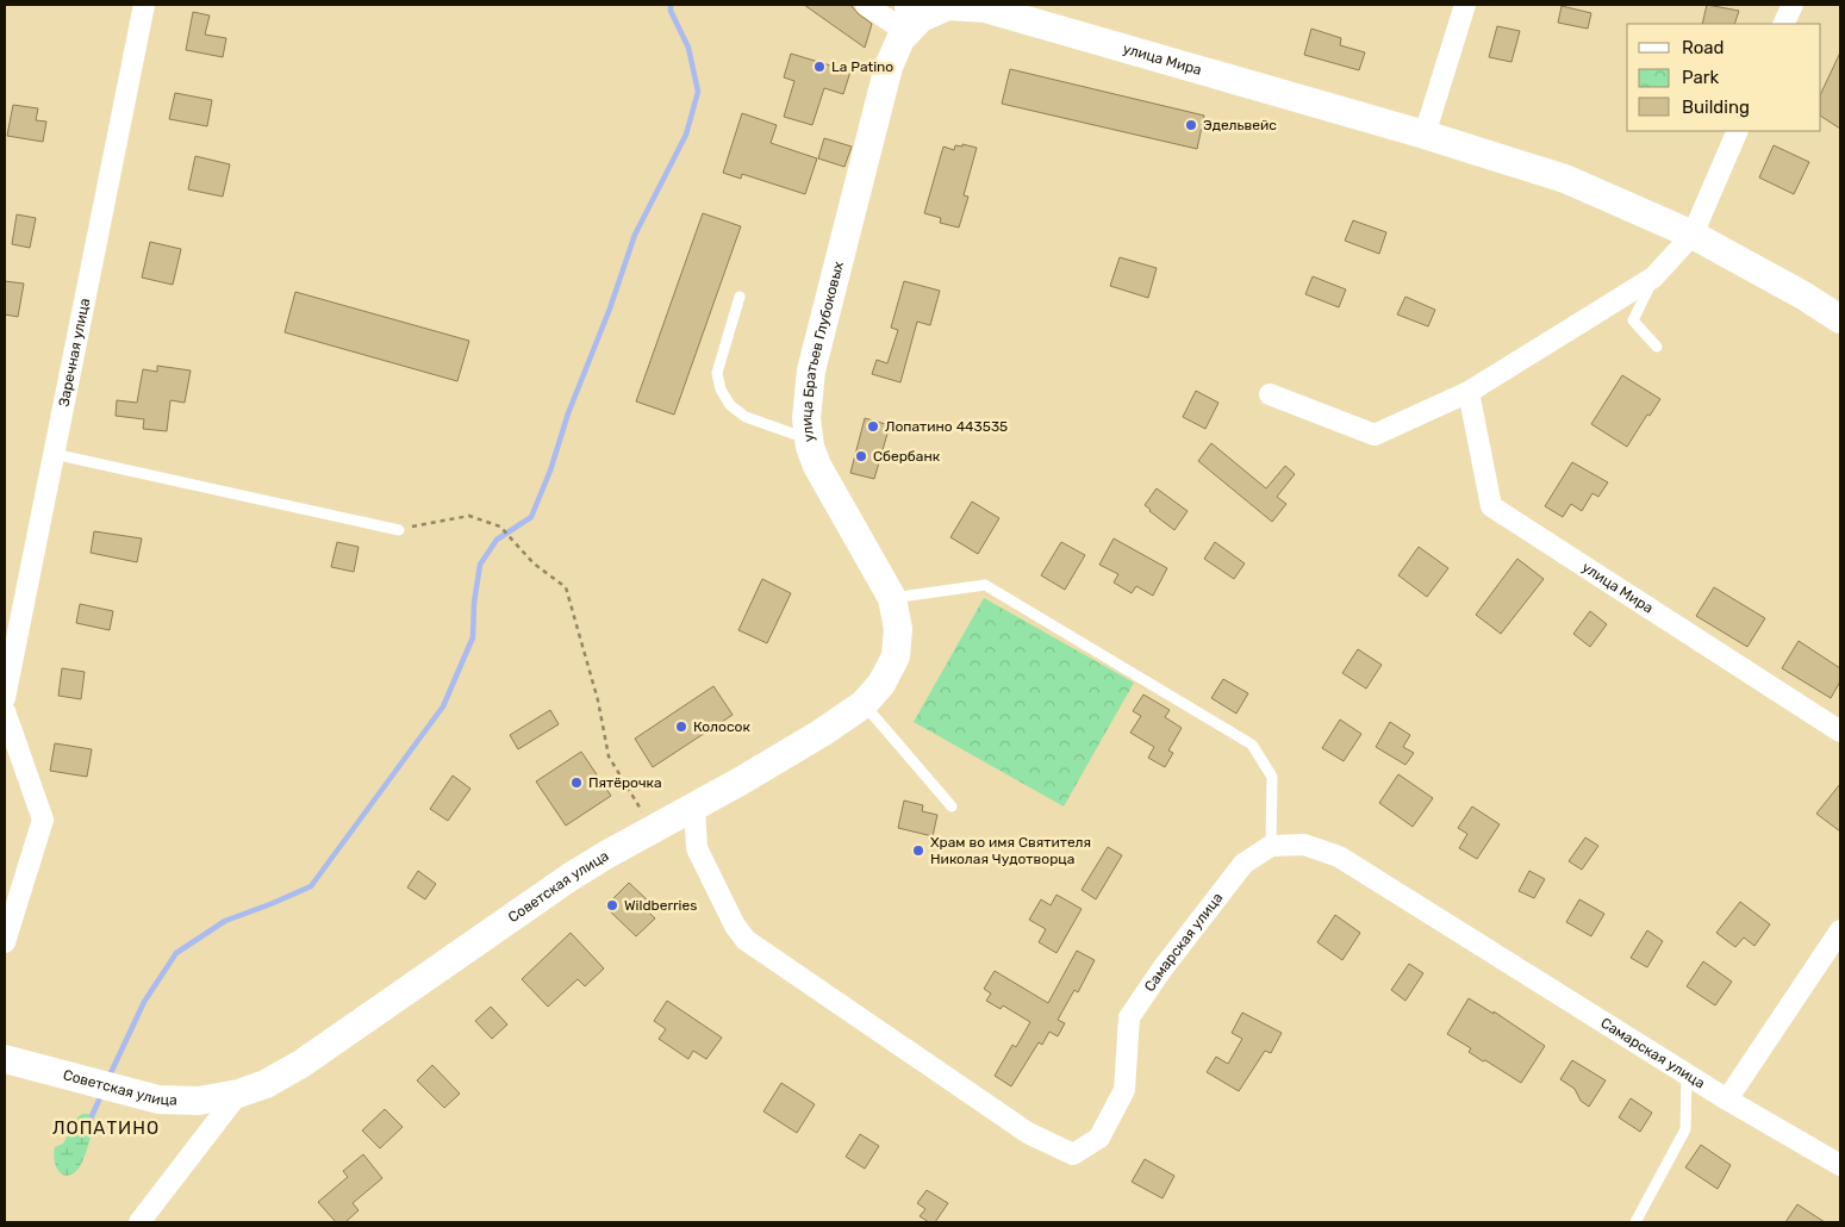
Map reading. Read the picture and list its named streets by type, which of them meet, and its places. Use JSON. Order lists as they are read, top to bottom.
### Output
{
  "streets": {
    "street": [
      "улица Мира",
      "Заречная улица",
      "улица Братьев Глубоковых",
      "Советская улица",
      "Самарская улица"
    ]
  },
  "crossings": [
    ["улица Мира", "улица Братьев Глубоковых"],
    ["улица Братьев Глубоковых", "Советская улица"],
    ["Советская улица", "Самарская улица"]
  ],
  "districts": ["ЛОПАТИНО"],
  "places": [
    "La Patino",
    "Эдельвейс",
    "Лопатино 443535",
    "Сбербанк",
    "Колосок",
    "Пятёрочка",
    "Храм во имя Святителя Николая Чудотворца",
    "Wildberries"
  ],
  "legend": ["Road", "Park", "Building"]
}
